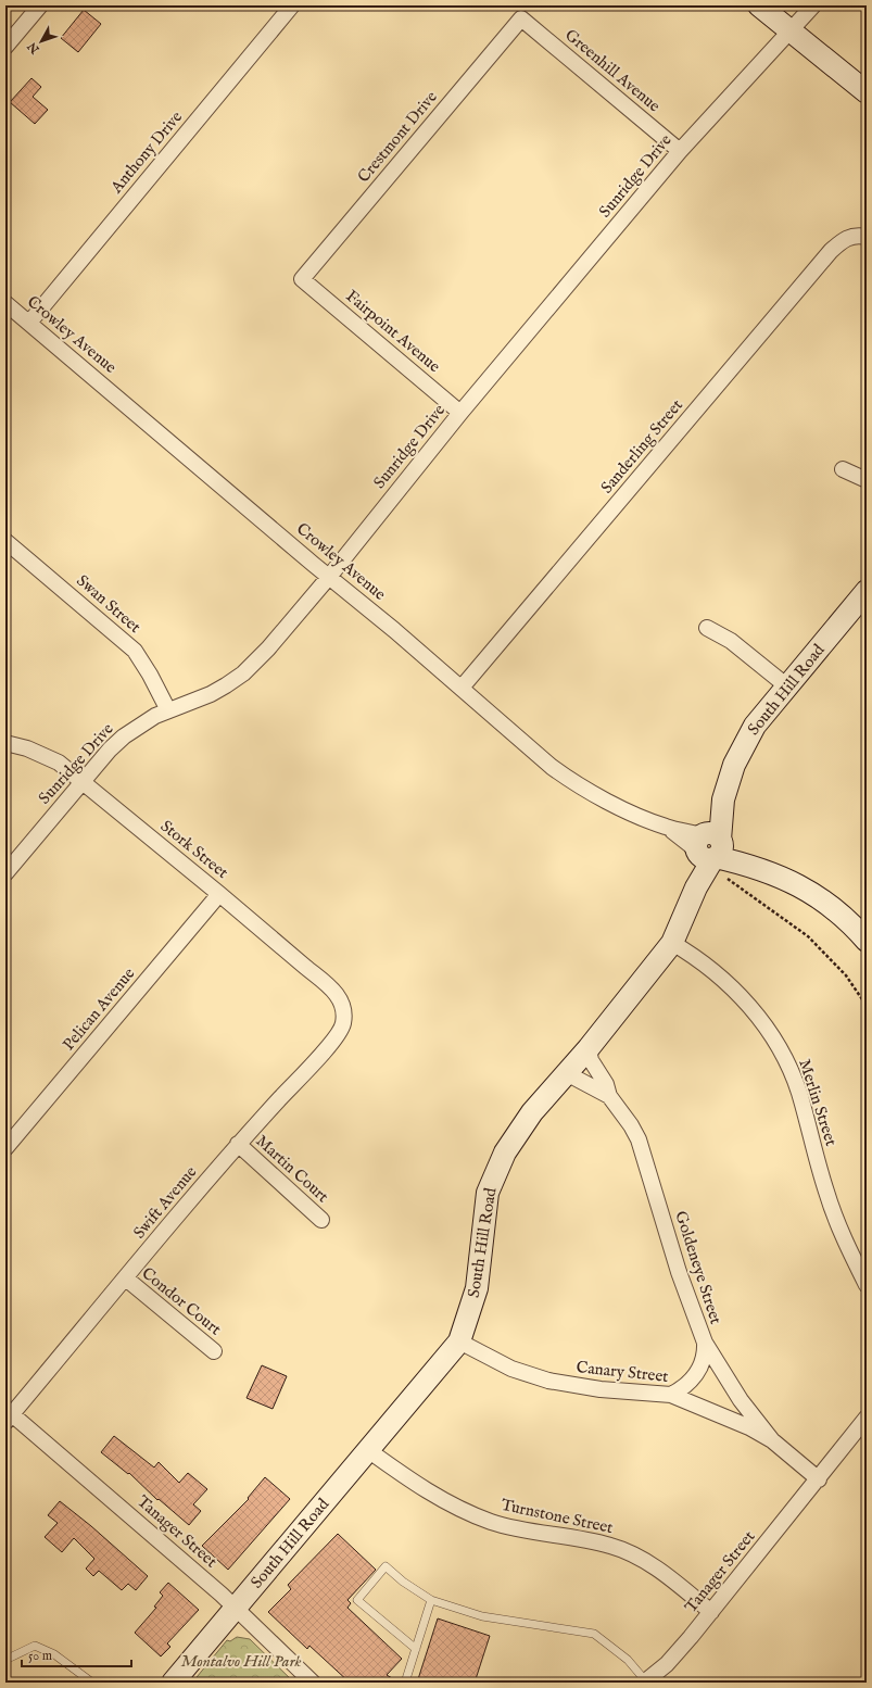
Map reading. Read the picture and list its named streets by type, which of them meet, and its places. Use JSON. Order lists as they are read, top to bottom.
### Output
{
  "streets": {
    "street": [
      "Greenhill Avenue",
      "Crestmont Drive",
      "Anthony Drive",
      "Sunridge Drive",
      "Fairpoint Avenue",
      "Crowley Avenue",
      "Sanderling Street",
      "Swan Street",
      "South Hill Road",
      "Stork Street",
      "Pelican Avenue",
      "Merlin Street",
      "Martin Court",
      "Swift Avenue",
      "Goldeneye Street",
      "Condor Court",
      "Canary Street",
      "Turnstone Street",
      "Tanager Street"
    ]
  },
  "crossings": [
    ["Greenhill Avenue", "Crestmont Drive"],
    ["Greenhill Avenue", "Sunridge Drive"],
    ["Crestmont Drive", "Fairpoint Avenue"],
    ["Anthony Drive", "Crowley Avenue"],
    ["Sunridge Drive", "Fairpoint Avenue"],
    ["Sunridge Drive", "Crowley Avenue"],
    ["Sunridge Drive", "Swan Street"],
    ["Sunridge Drive", "Stork Street"],
    ["Crowley Avenue", "Sanderling Street"],
    ["Crowley Avenue", "South Hill Road"],
    ["South Hill Road", "Merlin Street"],
    ["South Hill Road", "Goldeneye Street"],
    ["South Hill Road", "Canary Street"],
    ["South Hill Road", "Turnstone Street"],
    ["South Hill Road", "Tanager Street"],
    ["Stork Street", "Pelican Avenue"],
    ["Stork Street", "Swift Avenue"],
    ["Martin Court", "Swift Avenue"],
    ["Swift Avenue", "Condor Court"],
    ["Swift Avenue", "Tanager Street"],
    ["Goldeneye Street", "Canary Street"],
    ["Canary Street", "Tanager Street"],
    ["Turnstone Street", "Tanager Street"]
  ],
  "parks": ["Montalvo Hill Park"],
  "scale_bar": "50 m",
  "north": "bottom left"
}
